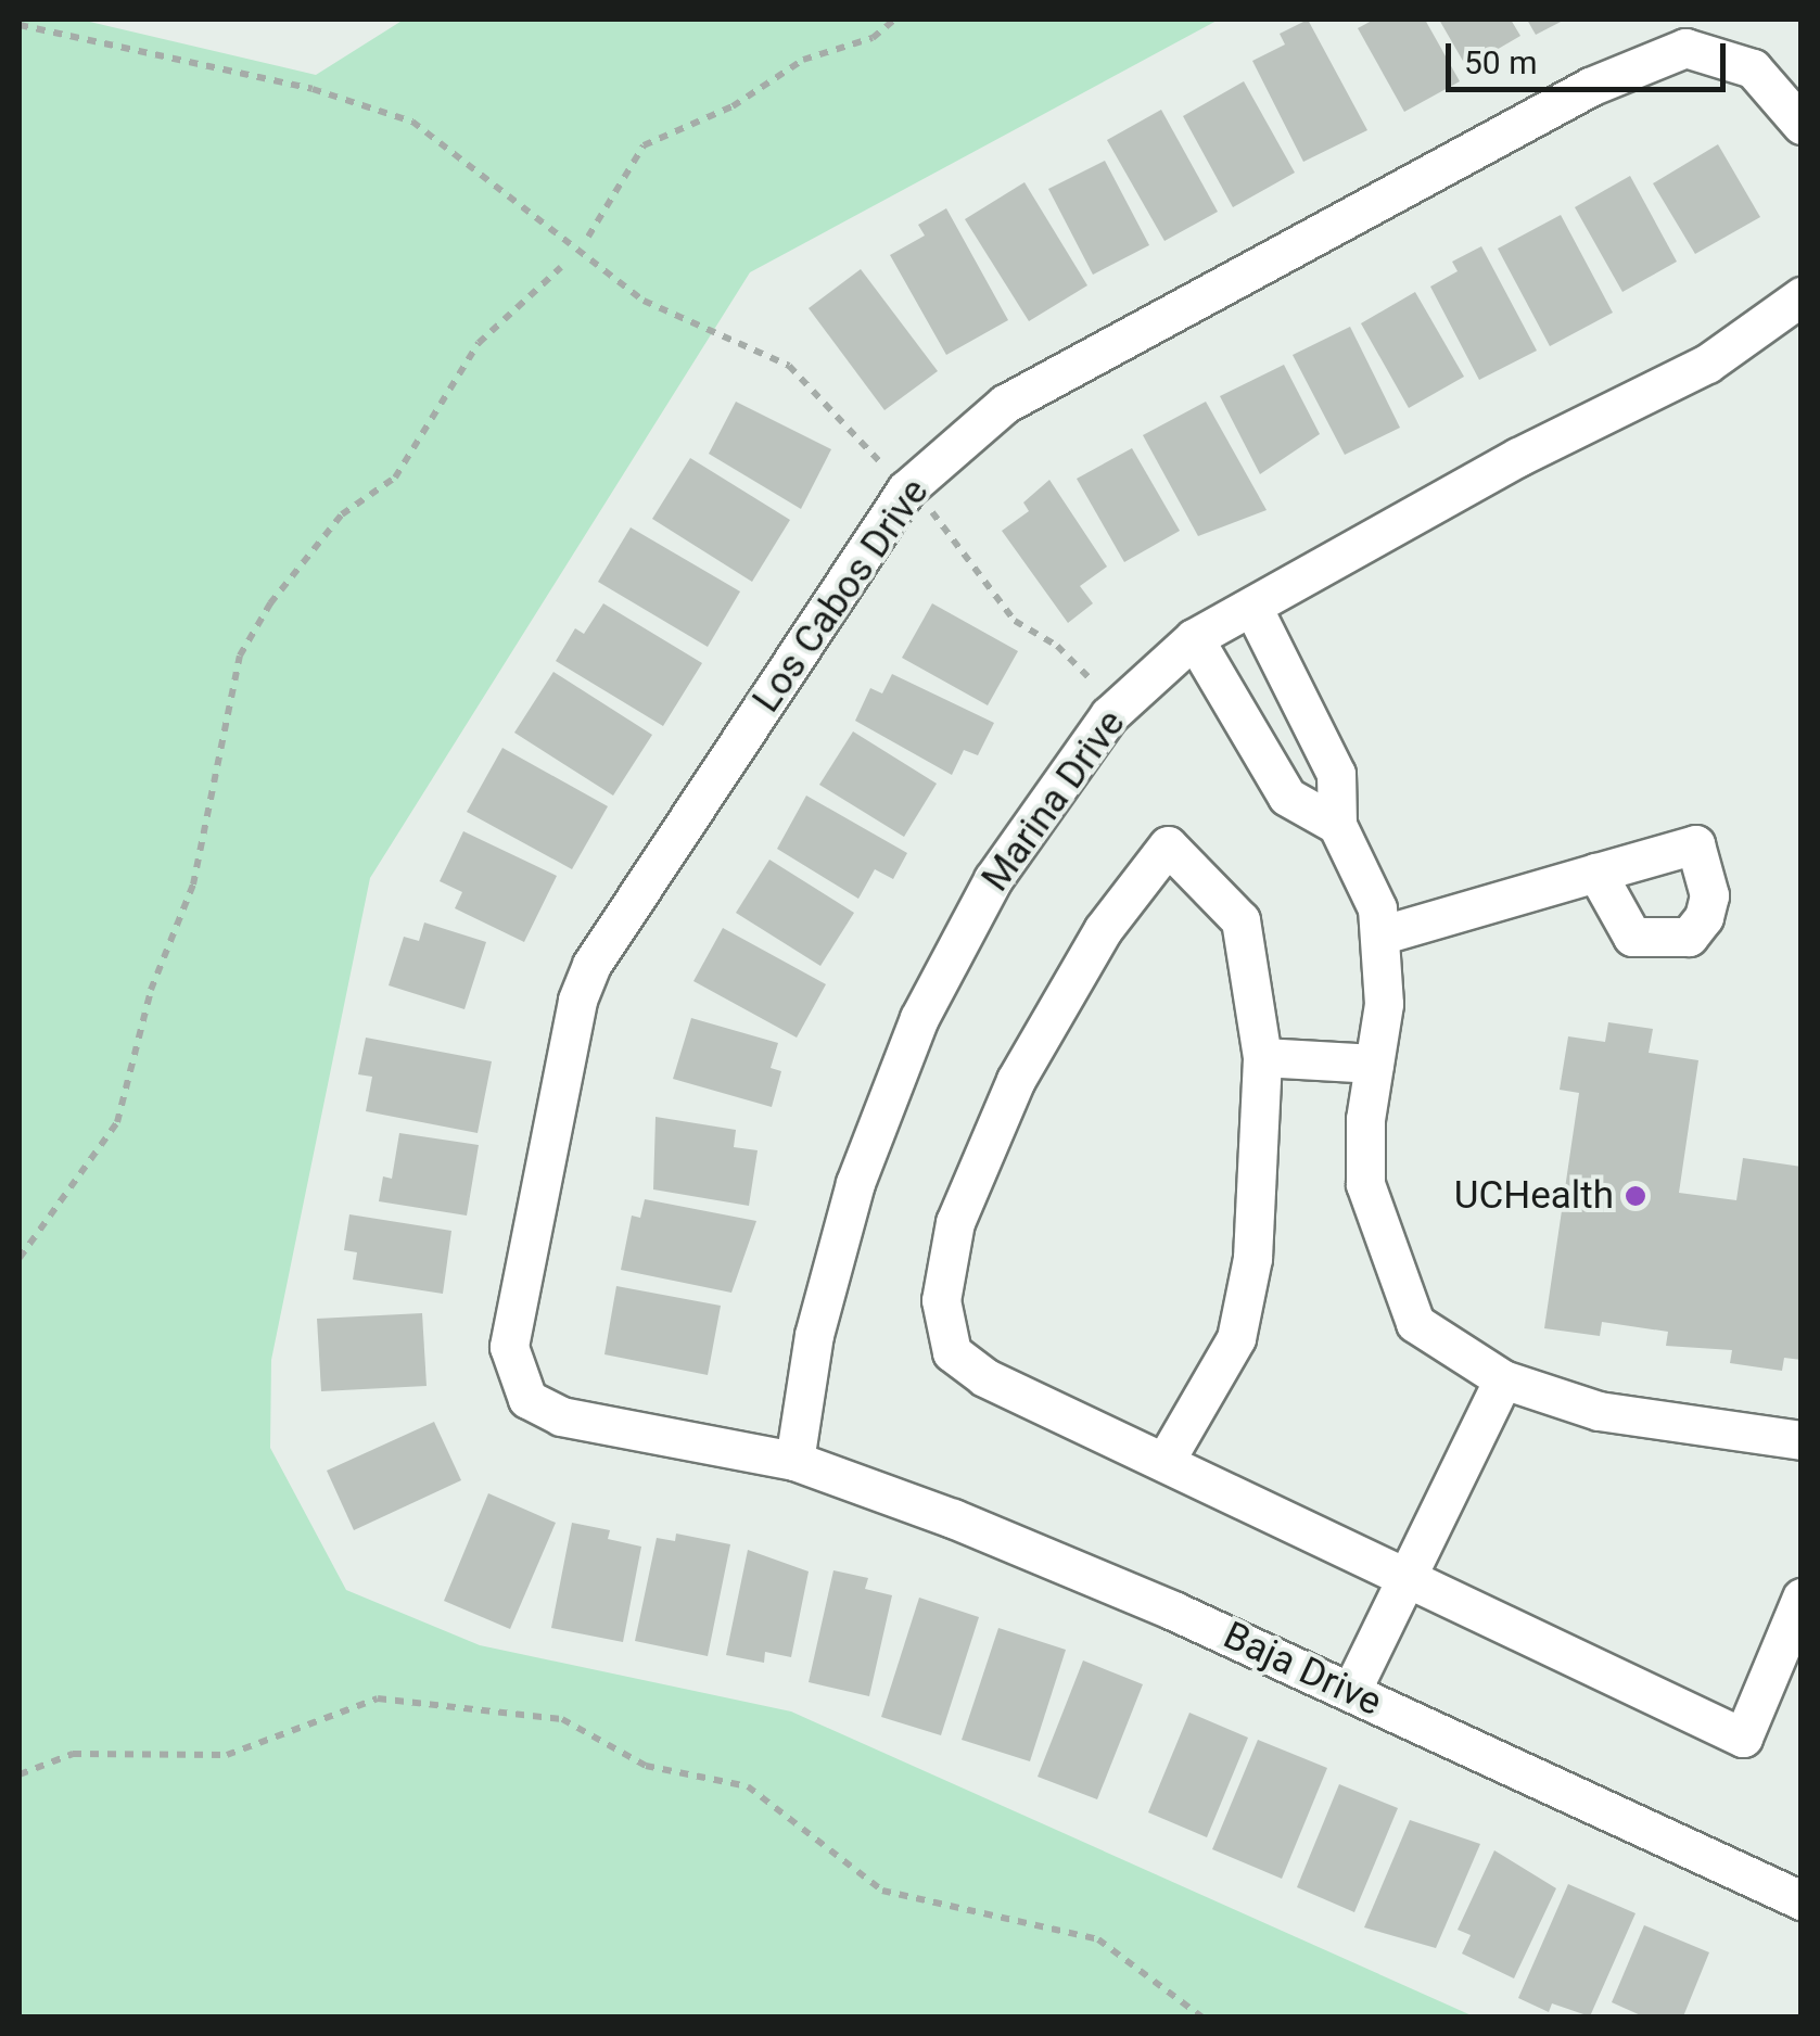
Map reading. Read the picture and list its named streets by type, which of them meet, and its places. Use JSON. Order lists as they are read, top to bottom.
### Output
{
  "streets": {
    "street": ["Los Cabos Drive", "Marina Drive", "Baja Drive"]
  },
  "crossings": [
    ["Los Cabos Drive", "Marina Drive"],
    ["Los Cabos Drive", "Baja Drive"],
    ["Marina Drive", "Baja Drive"]
  ],
  "places": ["UCHealth"],
  "scale_bar": "50 m"
}
